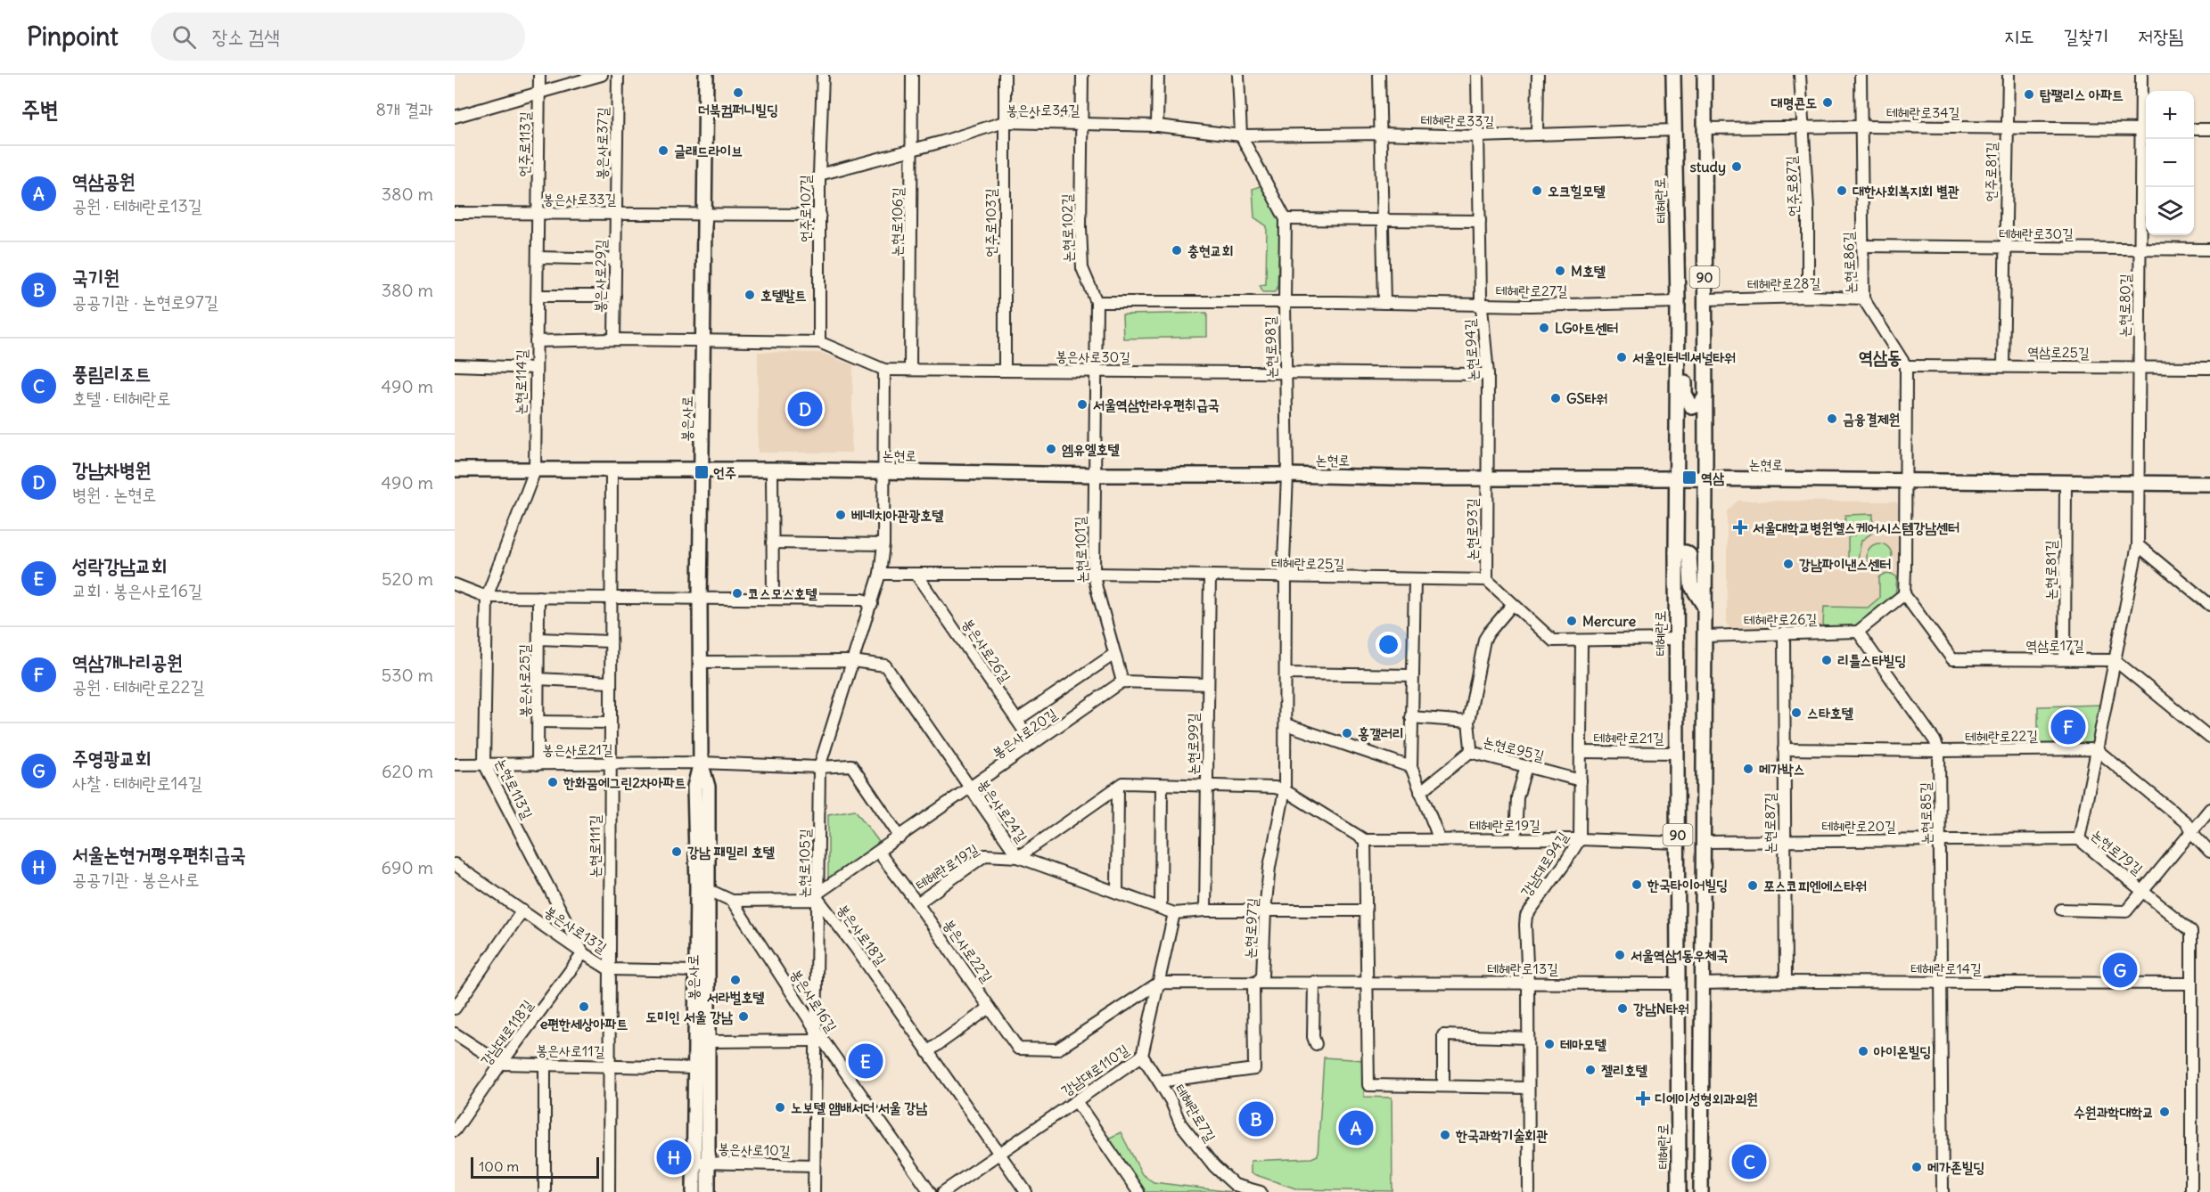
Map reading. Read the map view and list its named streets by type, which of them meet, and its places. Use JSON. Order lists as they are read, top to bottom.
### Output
{
  "streets": {
    "main road": [
      "테헤란로",
      "90",
      "봉은사로",
      "논현로"
    ],
    "street": [
      "봉은사로34길",
      "테헤란로34길",
      "테헤란로33길",
      "봉은사로37길",
      "언주로113길",
      "언주로81길",
      "언주로87길",
      "봉은사로33길",
      "언주로107길",
      "논현로106길",
      "언주로103길",
      "논현로102길",
      "테헤란로30길",
      "논현로86길",
      "봉은사로29길",
      "테헤란로28길",
      "테헤란로27길",
      "논현로80길",
      "논현로98길",
      "논현로94길",
      "역삼로25길",
      "봉은사로30길",
      "논현로114길",
      "논현로93길",
      "논현로101길",
      "테헤란로25길",
      "논현로81길",
      "테헤란로26길",
      "역삼로17길",
      "봉은사로26길",
      "봉은사로25길",
      "봉은사로20길",
      "테헤란로22길",
      "테헤란로21길",
      "논현로99길",
      "논현로95길",
      "봉은사로21길",
      "논현로113길",
      "봉은사로24길",
      "논현로85길",
      "논현로87길",
      "테헤란로19길",
      "테헤란로20길",
      "논현로111길",
      "논현로79길",
      "논현로105길",
      "강남대로94길",
      "논현로97길",
      "봉은사로13길",
      "봉은사로18길",
      "봉은사로22길",
      "테헤란로13길",
      "테헤란로14길",
      "봉은사로16길",
      "강남대로118길",
      "봉은사로11길",
      "강남대로110길",
      "테헤란로7길",
      "봉은사로10길"
    ]
  },
  "crossings": [
    ["봉은사로34길", "테헤란로33길"],
    ["봉은사로34길", "언주로107길"],
    ["봉은사로34길", "논현로106길"],
    ["봉은사로34길", "언주로103길"],
    ["봉은사로34길", "논현로102길"],
    ["봉은사로34길", "논현로98길"],
    ["테헤란로34길", "언주로81길"],
    ["테헤란로34길", "언주로87길"],
    ["테헤란로34길", "논현로86길"],
    ["테헤란로34길", "90"],
    ["테헤란로34길", "논현로80길"],
    ["테헤란로33길", "테헤란로"],
    ["테헤란로33길", "논현로98길"],
    ["테헤란로33길", "논현로94길"],
    ["봉은사로37길", "봉은사로33길"],
    ["봉은사로37길", "봉은사로29길"],
    ["언주로113길", "봉은사로33길"],
    ["언주로113길", "논현로114길"],
    ["언주로81길", "테헤란로30길"],
    ["언주로81길", "역삼로25길"],
    ["언주로87길", "테헤란로28길"],
    ["봉은사로33길", "봉은사로29길"],
    ["봉은사로33길", "논현로114길"],
    ["봉은사로33길", "봉은사로"],
    ["테헤란로", "테헤란로27길"],
    ["테헤란로", "논현로"],
    ["테헤란로", "테헤란로21길"],
    ["테헤란로", "테헤란로19길"],
    ["테헤란로", "테헤란로13길"],
    ["언주로107길", "봉은사로30길"],
    ["논현로106길", "봉은사로30길"],
    ["언주로103길", "봉은사로30길"],
    ["논현로102길", "테헤란로27길"],
    ["논현로102길", "봉은사로30길"],
    ["논현로102길", "논현로"],
    ["논현로102길", "논현로101길"],
    ["테헤란로30길", "논현로86길"],
    ["테헤란로30길", "논현로80길"],
    ["논현로86길", "테헤란로28길"],
    ["논현로86길", "역삼로25길"],
    ["90", "테헤란로28길"],
    ["90", "논현로"],
    ["90", "테헤란로26길"],
    ["90", "테헤란로20길"],
    ["90", "테헤란로14길"],
    ["테헤란로27길", "논현로98길"],
    ["테헤란로27길", "논현로94길"],
    ["논현로80길", "역삼로25길"],
    ["논현로80길", "논현로"],
    ["논현로80길", "논현로79길"],
    ["논현로98길", "봉은사로30길"],
    ["논현로98길", "논현로"],
    ["논현로98길", "논현로97길"],
    ["논현로94길", "봉은사로30길"],
    ["논현로94길", "논현로"],
    ["논현로94길", "논현로93길"],
    ["봉은사로30길", "봉은사로"],
    ["논현로114길", "논현로"],
    ["논현로114길", "논현로113길"],
    ["봉은사로", "논현로"],
    ["봉은사로", "봉은사로21길"],
    ["봉은사로", "봉은사로24길"],
    ["봉은사로", "봉은사로13길"],
    ["봉은사로", "봉은사로18길"],
    ["봉은사로", "봉은사로11길"],
    ["봉은사로", "봉은사로10길"],
    ["논현로", "논현로93길"],
    ["논현로", "논현로101길"],
    ["논현로", "논현로81길"],
    ["논현로", "논현로113길"],
    ["논현로", "논현로111길"],
    ["논현로", "논현로79길"],
    ["논현로", "논현로105길"],
    ["논현로", "논현로97길"],
    ["논현로93길", "테헤란로25길"],
    ["논현로101길", "테헤란로25길"],
    ["논현로101길", "봉은사로20길"],
    ["테헤란로25길", "논현로99길"],
    ["테헤란로25길", "논현로97길"],
    ["논현로81길", "역삼로17길"],
    ["테헤란로26길", "논현로85길"],
    ["테헤란로26길", "논현로87길"],
    ["역삼로17길", "논현로79길"],
    ["봉은사로26길", "봉은사로20길"],
    ["봉은사로25길", "봉은사로21길"],
    ["봉은사로20길", "봉은사로24길"],
    ["봉은사로20길", "논현로105길"],
    ["봉은사로20길", "봉은사로18길"],
    ["봉은사로20길", "봉은사로22길"],
    ["테헤란로22길", "논현로85길"],
    ["테헤란로22길", "논현로87길"],
    ["테헤란로22길", "논현로79길"],
    ["테헤란로21길", "강남대로94길"],
    ["논현로99길", "봉은사로24길"],
    ["논현로95길", "강남대로94길"],
    ["봉은사로21길", "논현로113길"],
    ["봉은사로21길", "논현로111길"],
    ["논현로113길", "봉은사로13길"],
    ["논현로113길", "강남대로118길"],
    ["봉은사로24길", "테헤란로19길"],
    ["봉은사로24길", "논현로105길"],
    ["봉은사로24길", "논현로97길"],
    ["봉은사로24길", "강남대로110길"],
    ["논현로85길", "테헤란로20길"],
    ["논현로85길", "테헤란로14길"],
    ["논현로87길", "테헤란로20길"],
    ["논현로87길", "테헤란로14길"],
    ["테헤란로19길", "강남대로94길"],
    ["테헤란로19길", "봉은사로22길"],
    ["테헤란로20길", "논현로79길"],
    ["논현로111길", "봉은사로13길"],
    ["논현로111길", "봉은사로11길"],
    ["논현로79길", "테헤란로14길"],
    ["논현로105길", "봉은사로18길"],
    ["논현로105길", "봉은사로16길"],
    ["논현로105길", "봉은사로10길"],
    ["강남대로94길", "테헤란로13길"],
    ["논현로97길", "테헤란로13길"],
    ["논현로97길", "테헤란로7길"],
    ["봉은사로13길", "강남대로118길"],
    ["봉은사로18길", "봉은사로16길"],
    ["봉은사로18길", "강남대로110길"],
    ["봉은사로22길", "테헤란로13길"],
    ["봉은사로22길", "강남대로110길"],
    ["테헤란로13길", "강남대로110길"],
    ["강남대로118길", "봉은사로11길"]
  ],
  "districts": ["역삼동"],
  "places": {
    "other": [
      "더북컴퍼니빌딩",
      "탑팰리스 아파트",
      "대명콘도",
      "글래드라이브",
      "study",
      "오크힐모텔",
      "대한사회복지회 별관",
      "충현교회",
      "M호텔",
      "호텔발트",
      "LG아트센터",
      "서울인터네셔널타워",
      "GS타워",
      "서울역삼한라우편취급국",
      "금융결제원",
      "엠유엘호텔",
      "베네치아관광호텔",
      "강남파이낸스센터",
      "코스모스호텔",
      "Mercure",
      "리틀스타빌딩",
      "스타호텔",
      "홍갤러리",
      "메가박스",
      "한화꿈에그린2차아파트",
      "강남 패밀리 호텔",
      "한국타이어빌딩",
      "포스코피엔에스타워",
      "서울역삼1동우체국",
      "서라벌호텔",
      "e편한세상아파트",
      "강남N타워",
      "도미인 서울 강남",
      "테마모텔",
      "아이온빌딩",
      "젤리호텔",
      "노보텔 앰배서더 서울 강남",
      "수원과학대학교",
      "한국과학기술회관",
      "메가존빌딩"
    ],
    "transit": ["언주", "역삼"],
    "health": ["서울대학교병원헬스케어시스템강남센터", "디에이성형외과의원"]
  },
  "scale_bar": "100 m",
  "page": {
    "header": "Pinpoint",
    "search": "장소 검색",
    "nav": ["지도", "길찾기", "저장됨"],
    "heading": ["주변", "8개 결과"],
    "map_buttons": ["+", "−"],
    "list": [
      {
        "mark": "A",
        "name": "역삼공원",
        "note": "공원 · 테헤란로13길",
        "value": "380 m"
      },
      {
        "mark": "B",
        "name": "국기원",
        "note": "공공기관 · 논현로97길",
        "value": "380 m"
      },
      {
        "mark": "C",
        "name": "풍림리조트",
        "note": "호텔 · 테헤란로",
        "value": "490 m"
      },
      {
        "mark": "D",
        "name": "강남차병원",
        "note": "병원 · 논현로",
        "value": "490 m"
      },
      {
        "mark": "E",
        "name": "성락강남교회",
        "note": "교회 · 봉은사로16길",
        "value": "520 m"
      },
      {
        "mark": "F",
        "name": "역삼개나리공원",
        "note": "공원 · 테헤란로22길",
        "value": "530 m"
      },
      {
        "mark": "G",
        "name": "주영광교회",
        "note": "사찰 · 테헤란로14길",
        "value": "620 m"
      },
      {
        "mark": "H",
        "name": "서울논현거평우편취급국",
        "note": "공공기관 · 봉은사로",
        "value": "690 m"
      }
    ],
    "pins": [
      "D",
      "F",
      "G",
      "E",
      "B",
      "A",
      "H",
      "C"
    ],
    "scale": "100 m"
  }
}
